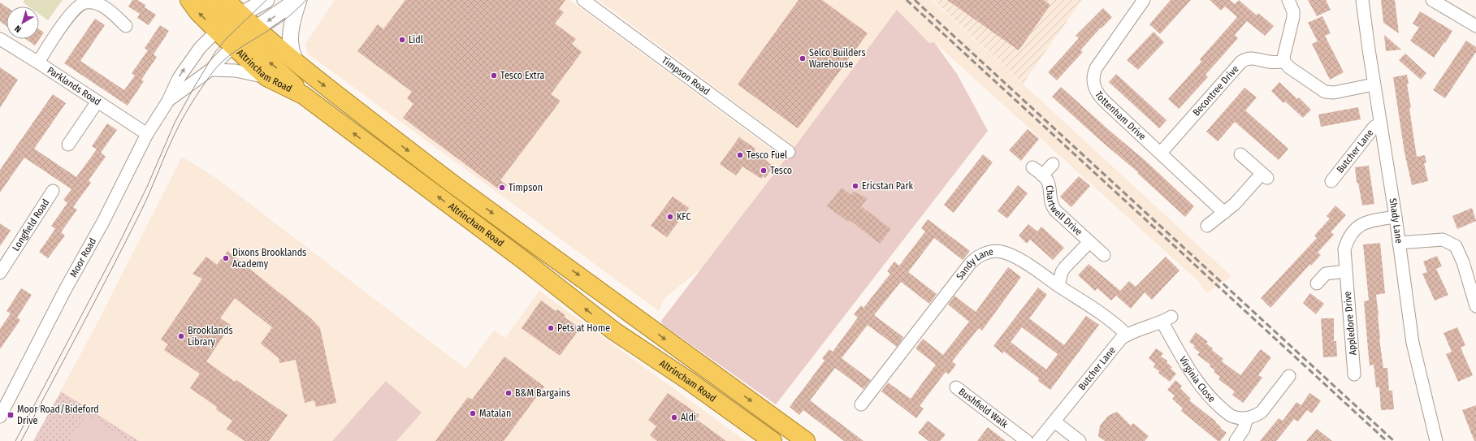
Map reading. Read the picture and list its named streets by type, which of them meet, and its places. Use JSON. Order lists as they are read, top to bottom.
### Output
{
  "streets": {
    "highway": ["Altrincham Road"],
    "street": [
      "Timpson Road",
      "Parklands Road",
      "Becontree Drive",
      "Tottenham Drive",
      "Butcher Lane",
      "Chartwell Drive",
      "Shady Lane",
      "Longfield Road",
      "Moor Road",
      "Sandy Lane",
      "Appledore Drive",
      "Virginia Close",
      "Bushfield Walk"
    ]
  },
  "crossings": [
    ["Altrincham Road", "Moor Road"],
    ["Parklands Road", "Moor Road"],
    ["Becontree Drive", "Tottenham Drive"],
    ["Butcher Lane", "Shady Lane"],
    ["Butcher Lane", "Sandy Lane"],
    ["Butcher Lane", "Virginia Close"],
    ["Chartwell Drive", "Sandy Lane"],
    ["Shady Lane", "Appledore Drive"]
  ],
  "places": {
    "other": [
      "Lidl",
      "Selco Builders Warehouse",
      "Tesco Extra",
      "Tesco Fuel",
      "Tesco",
      "Ericstan Park",
      "Timpson",
      "KFC",
      "Dixons Brooklands Academy",
      "Pets at Home",
      "Brooklands Library",
      "B&M Bargains",
      "Matalan",
      "Aldi"
    ],
    "transit": ["Moor Road/Bideford Drive"]
  },
  "north": "bottom left"
}
